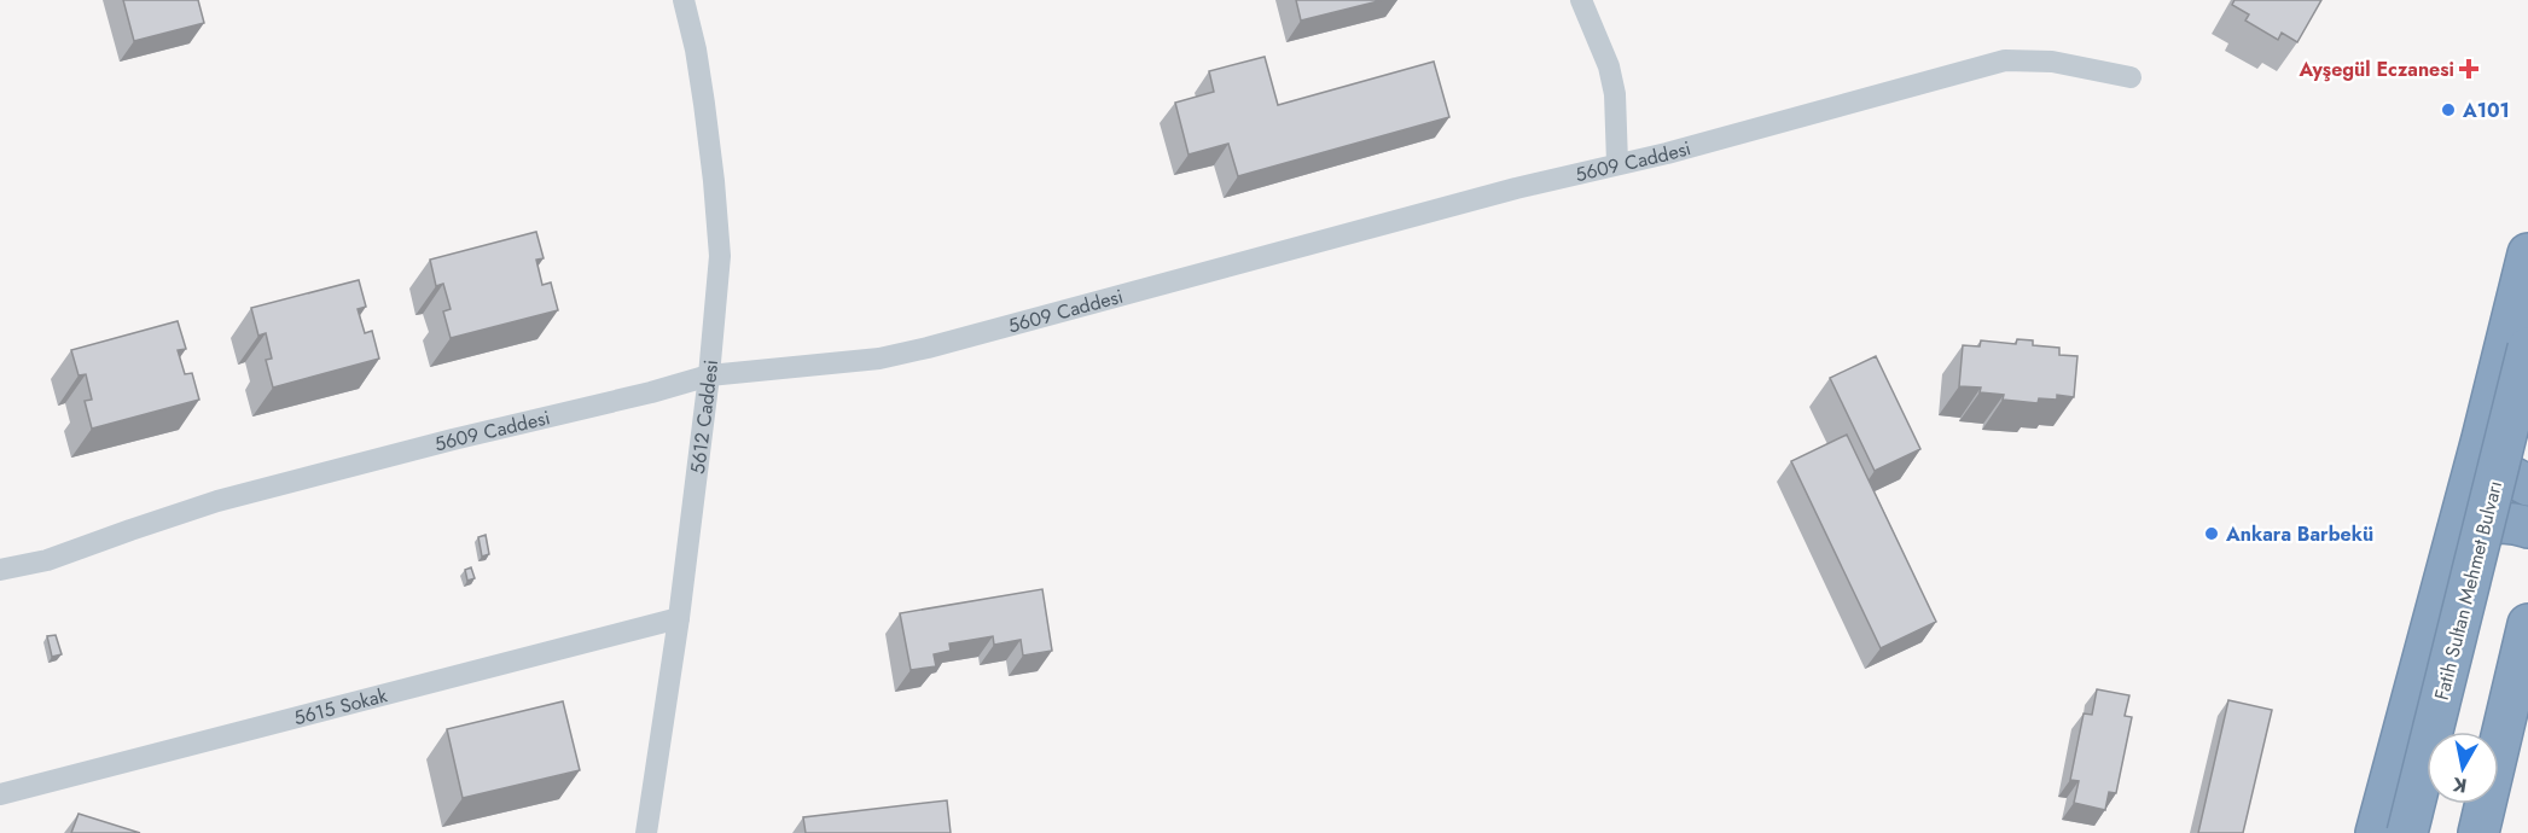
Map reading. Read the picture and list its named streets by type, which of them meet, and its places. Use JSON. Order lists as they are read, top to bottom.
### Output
{
  "streets": {
    "highway": ["Fatih Sultan Mehmet Bulvarı"],
    "street": ["5609 Caddesi", "5612 Caddesi", "5615 Sokak"]
  },
  "crossings": [
    ["5609 Caddesi", "5612 Caddesi"],
    ["5612 Caddesi", "5615 Sokak"]
  ],
  "places": {
    "health": ["Ayşegül Eczanesi"],
    "other": ["A101", "Ankara Barbekü"]
  },
  "north": "bottom"
}
